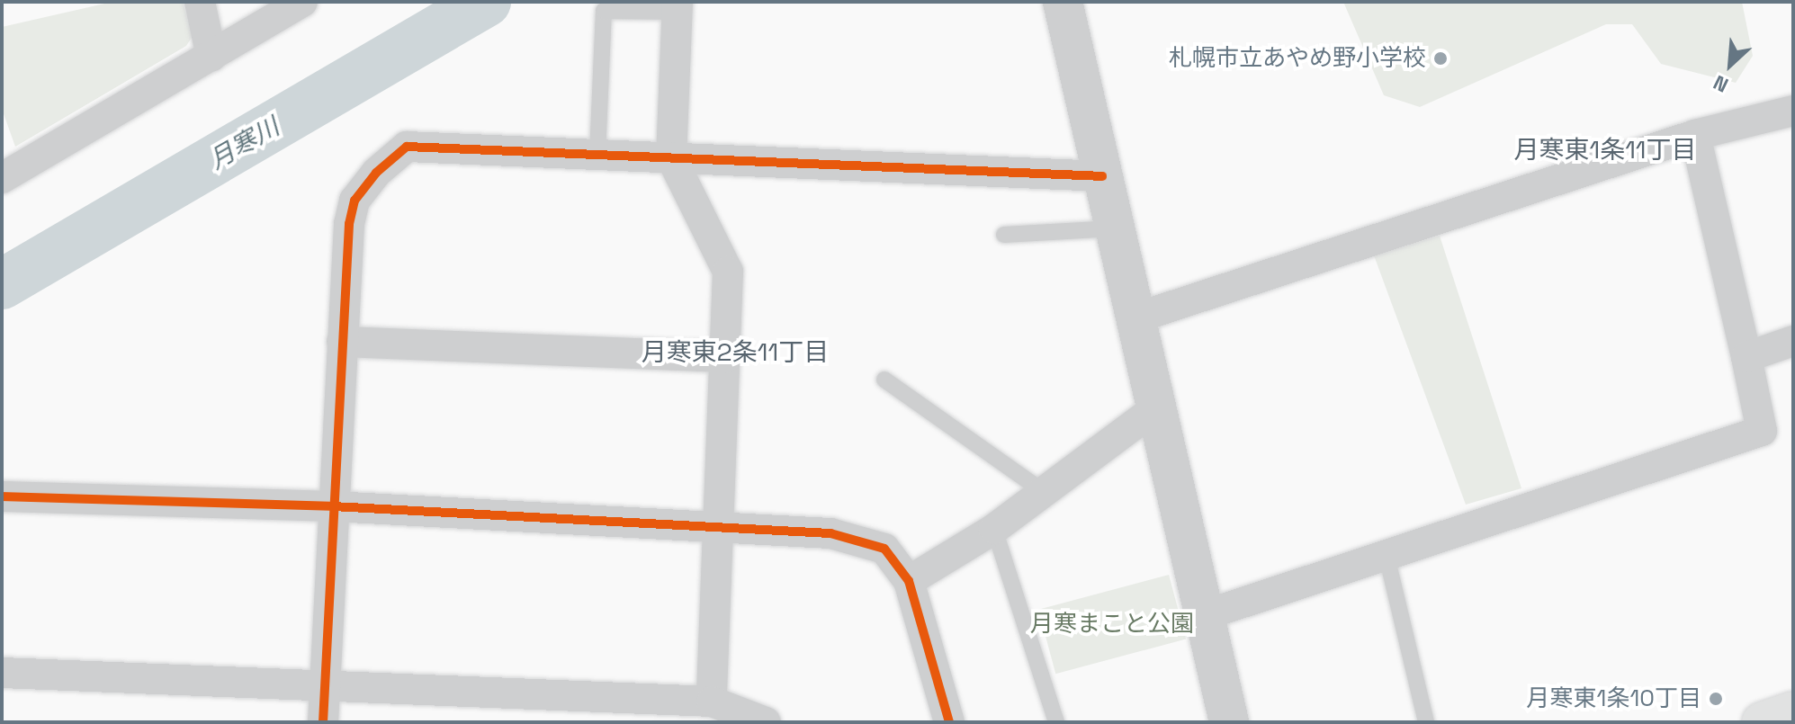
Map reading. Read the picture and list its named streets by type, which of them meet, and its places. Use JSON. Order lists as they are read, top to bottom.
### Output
{
  "districts": ["月寒東1条11丁目", "月寒東2条11丁目"],
  "water": ["月寒川"],
  "parks": ["月寒まこと公園"],
  "places": ["札幌市立あやめ野小学校", "月寒東1条10丁目"],
  "north": "bottom left"
}
